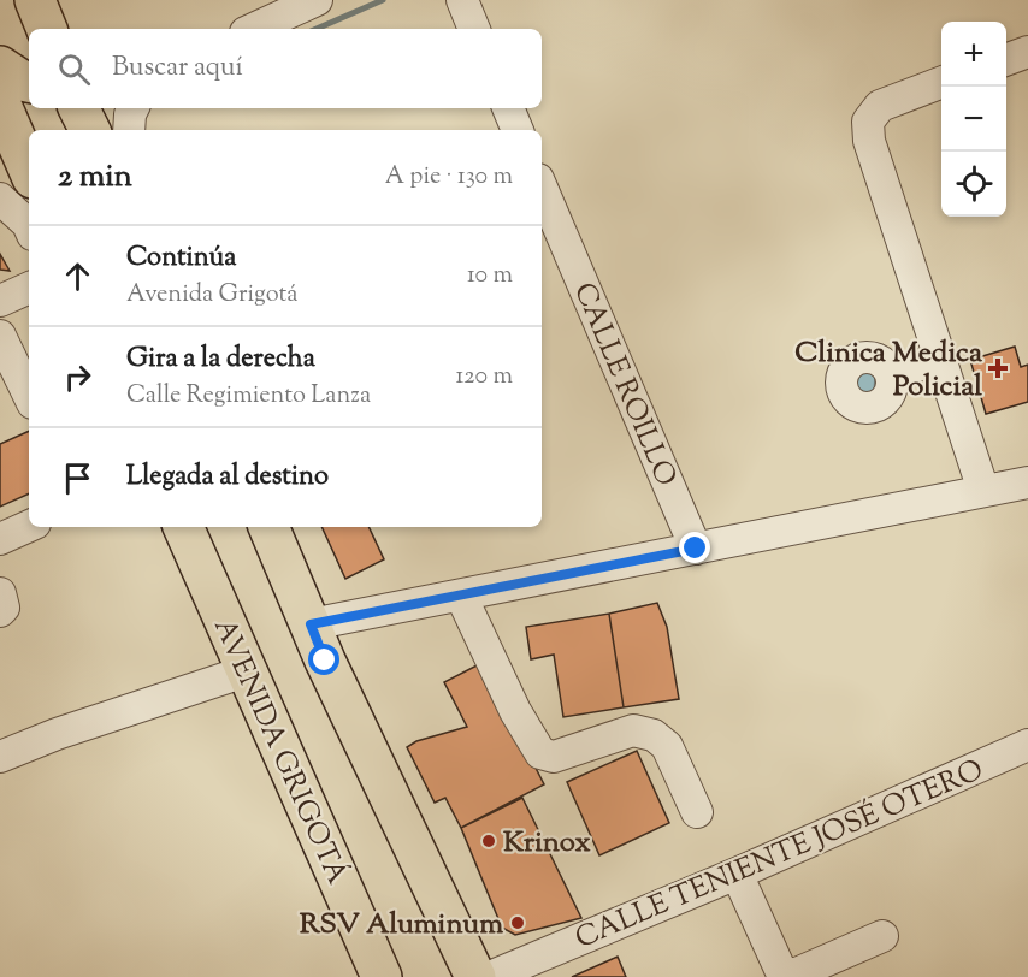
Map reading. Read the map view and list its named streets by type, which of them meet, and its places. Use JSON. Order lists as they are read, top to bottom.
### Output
{
  "streets": {
    "main road": ["AVENIDA GRIGOTÁ"],
    "street": ["CALLE ROILLO", "CALLE TENIENTE JOSÉ OTERO"]
  },
  "places": {
    "health": ["Clinica Medica Policial"],
    "other": ["Krinox", "RSV Aluminum"]
  },
  "page": {
    "map_buttons": ["+", "−"],
    "search": "Buscar aquí",
    "heading": ["2 min", "A pie · 130 m"],
    "list": [
      ["Continúa", "Avenida Grigotá", "10 m"],
      ["Gira a la derecha", "Calle Regimiento Lanza", "120 m"],
      "Llegada al destino"
    ]
  }
}
